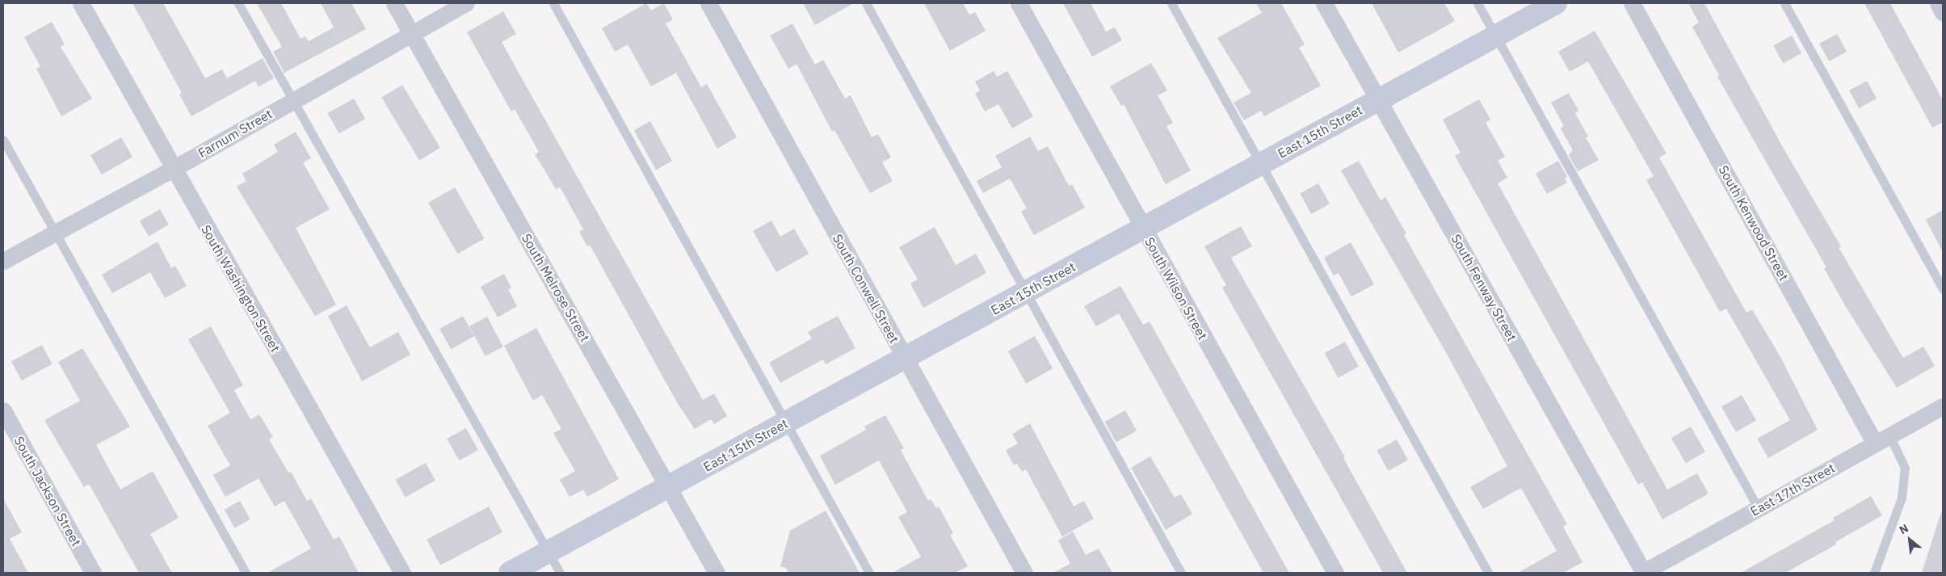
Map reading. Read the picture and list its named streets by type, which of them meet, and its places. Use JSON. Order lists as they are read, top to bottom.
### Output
{
  "streets": {
    "main road": ["East 15th Street"],
    "street": [
      "Farnum Street",
      "South Kenwood Street",
      "South Melrose Street",
      "South Fenway Street",
      "South Washington Street",
      "South Conwell Street",
      "South Wilson Street",
      "East 17th Street",
      "South Jackson Street"
    ]
  },
  "crossings": [
    ["East 15th Street", "South Melrose Street"],
    ["East 15th Street", "South Fenway Street"],
    ["East 15th Street", "South Conwell Street"],
    ["East 15th Street", "South Wilson Street"],
    ["Farnum Street", "South Melrose Street"],
    ["Farnum Street", "South Washington Street"],
    ["South Kenwood Street", "East 17th Street"],
    ["South Fenway Street", "East 17th Street"]
  ],
  "north": "top left"
}
